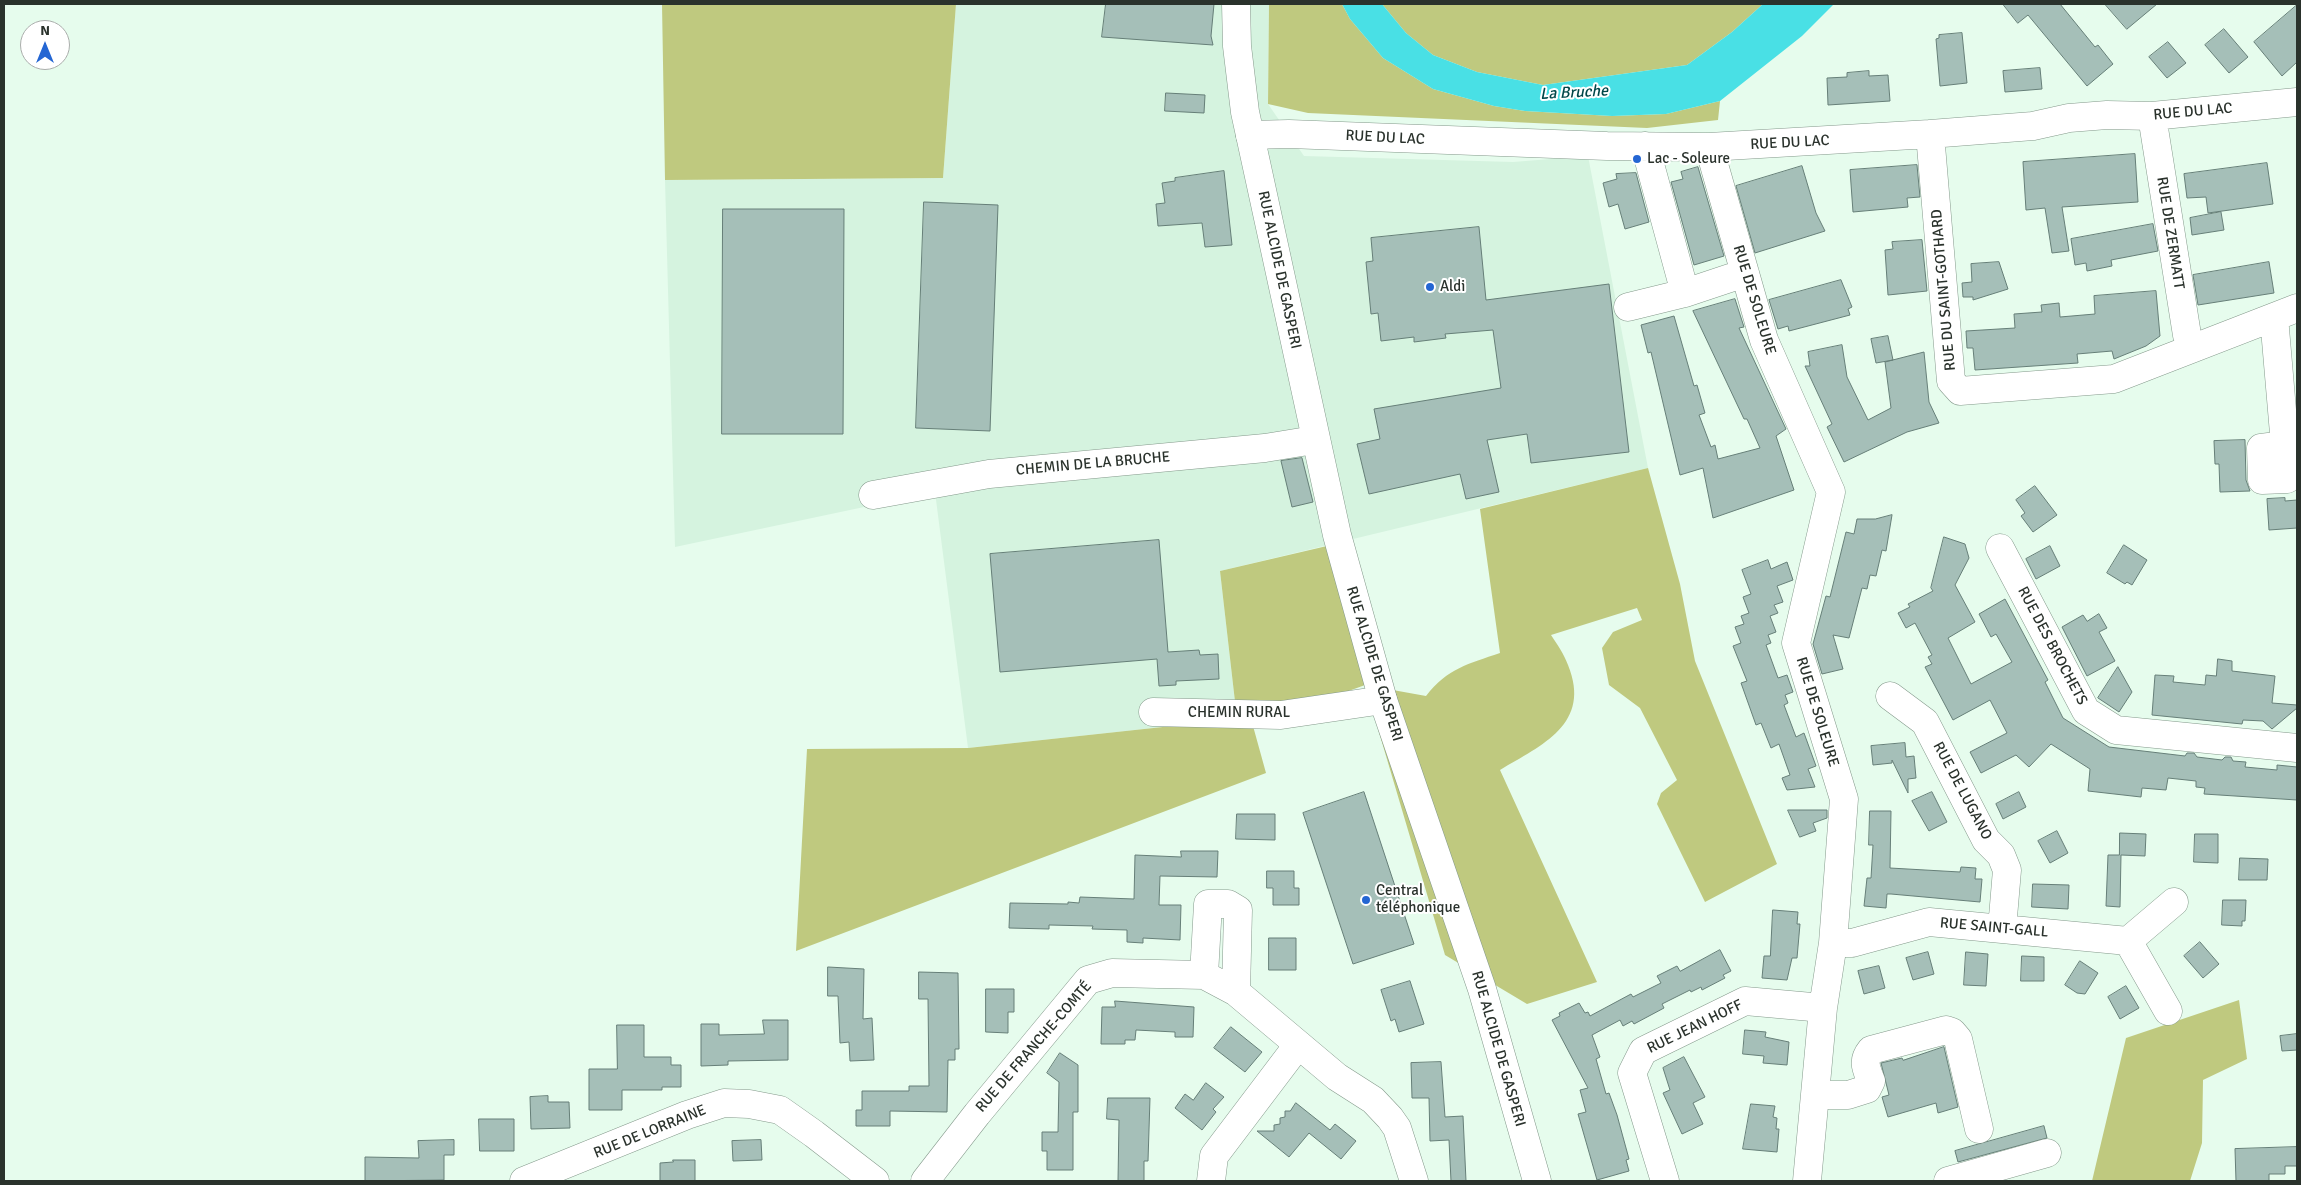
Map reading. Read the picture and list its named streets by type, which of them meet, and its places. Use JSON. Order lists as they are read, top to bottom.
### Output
{
  "streets": {
    "street": [
      "RUE DU LAC",
      "RUE DE ZERMATT",
      "RUE ALCIDE DE GASPERI",
      "RUE DU SAINT-GOTHARD",
      "RUE DE SOLEURE",
      "CHEMIN DE LA BRUCHE",
      "RUE DES BROCHETS",
      "CHEMIN RURAL",
      "RUE DE LUGANO",
      "RUE SAINT-GALL",
      "RUE JEAN HOFF",
      "RUE DE FRANCHE-COMTÉ",
      "RUE DE LORRAINE"
    ]
  },
  "crossings": [
    ["RUE DU LAC", "RUE DE ZERMATT"],
    ["RUE DU LAC", "RUE ALCIDE DE GASPERI"],
    ["RUE DU LAC", "RUE DU SAINT-GOTHARD"],
    ["RUE DU LAC", "RUE DE SOLEURE"],
    ["RUE DE ZERMATT", "RUE DU SAINT-GOTHARD"],
    ["RUE ALCIDE DE GASPERI", "CHEMIN DE LA BRUCHE"],
    ["RUE ALCIDE DE GASPERI", "CHEMIN RURAL"],
    ["RUE DE SOLEURE", "RUE SAINT-GALL"],
    ["RUE DE SOLEURE", "RUE JEAN HOFF"],
    ["RUE DE LUGANO", "RUE SAINT-GALL"]
  ],
  "water": ["La Bruche"],
  "places": ["Lac - Soleure", "Aldi", "Central téléphonique"],
  "north": "top"
}
